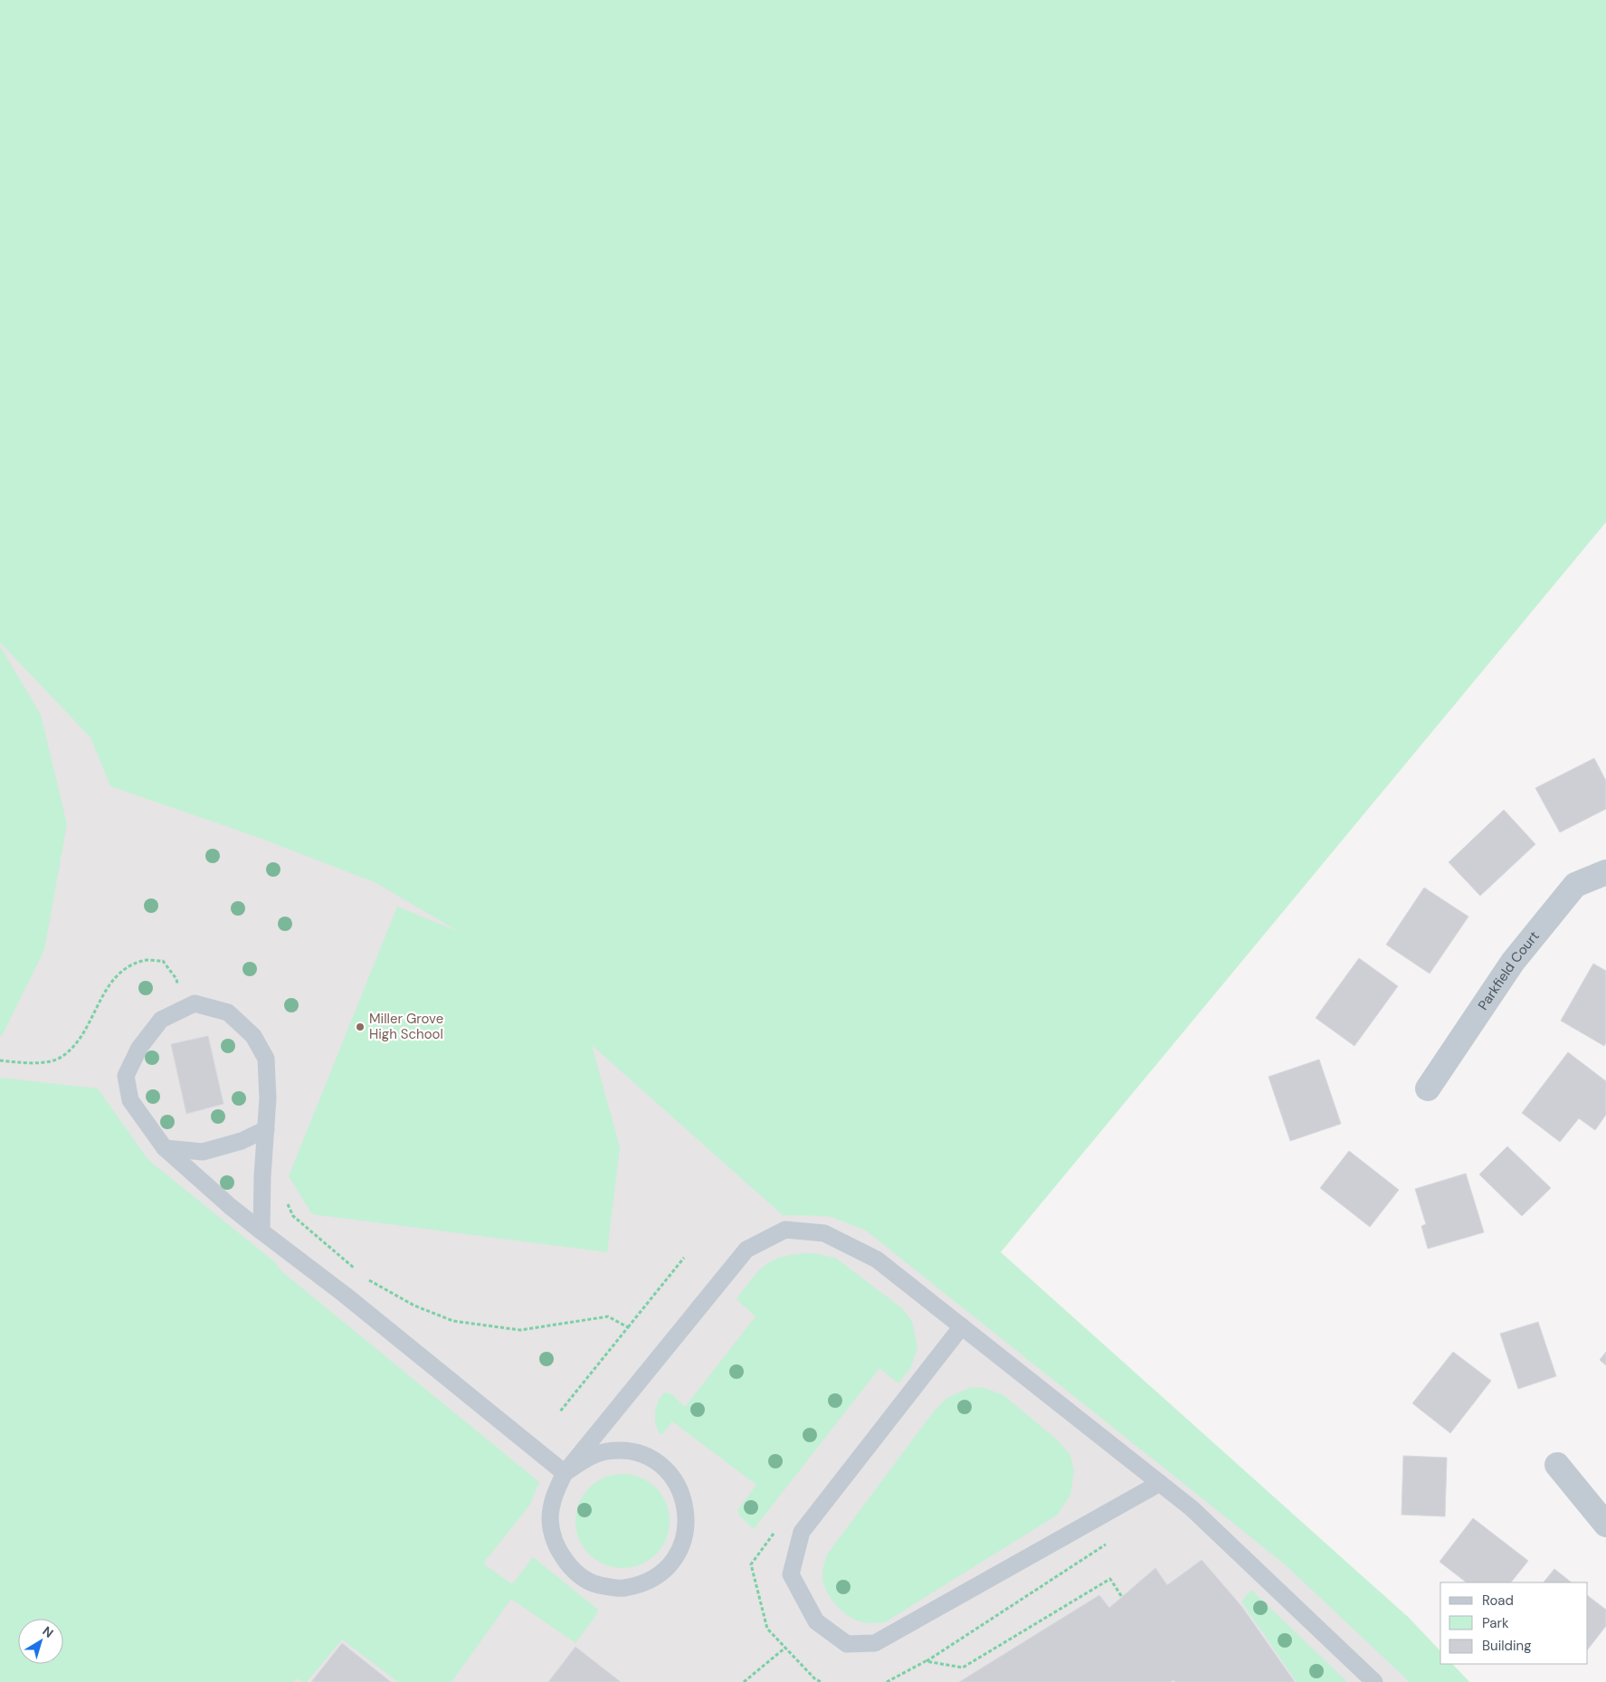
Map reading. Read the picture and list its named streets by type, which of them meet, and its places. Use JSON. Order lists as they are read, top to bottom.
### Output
{
  "streets": {
    "street": ["Parkfield Court"]
  },
  "places": ["Miller Grove High School"],
  "legend": ["Road", "Park", "Building"],
  "north": "top right"
}
